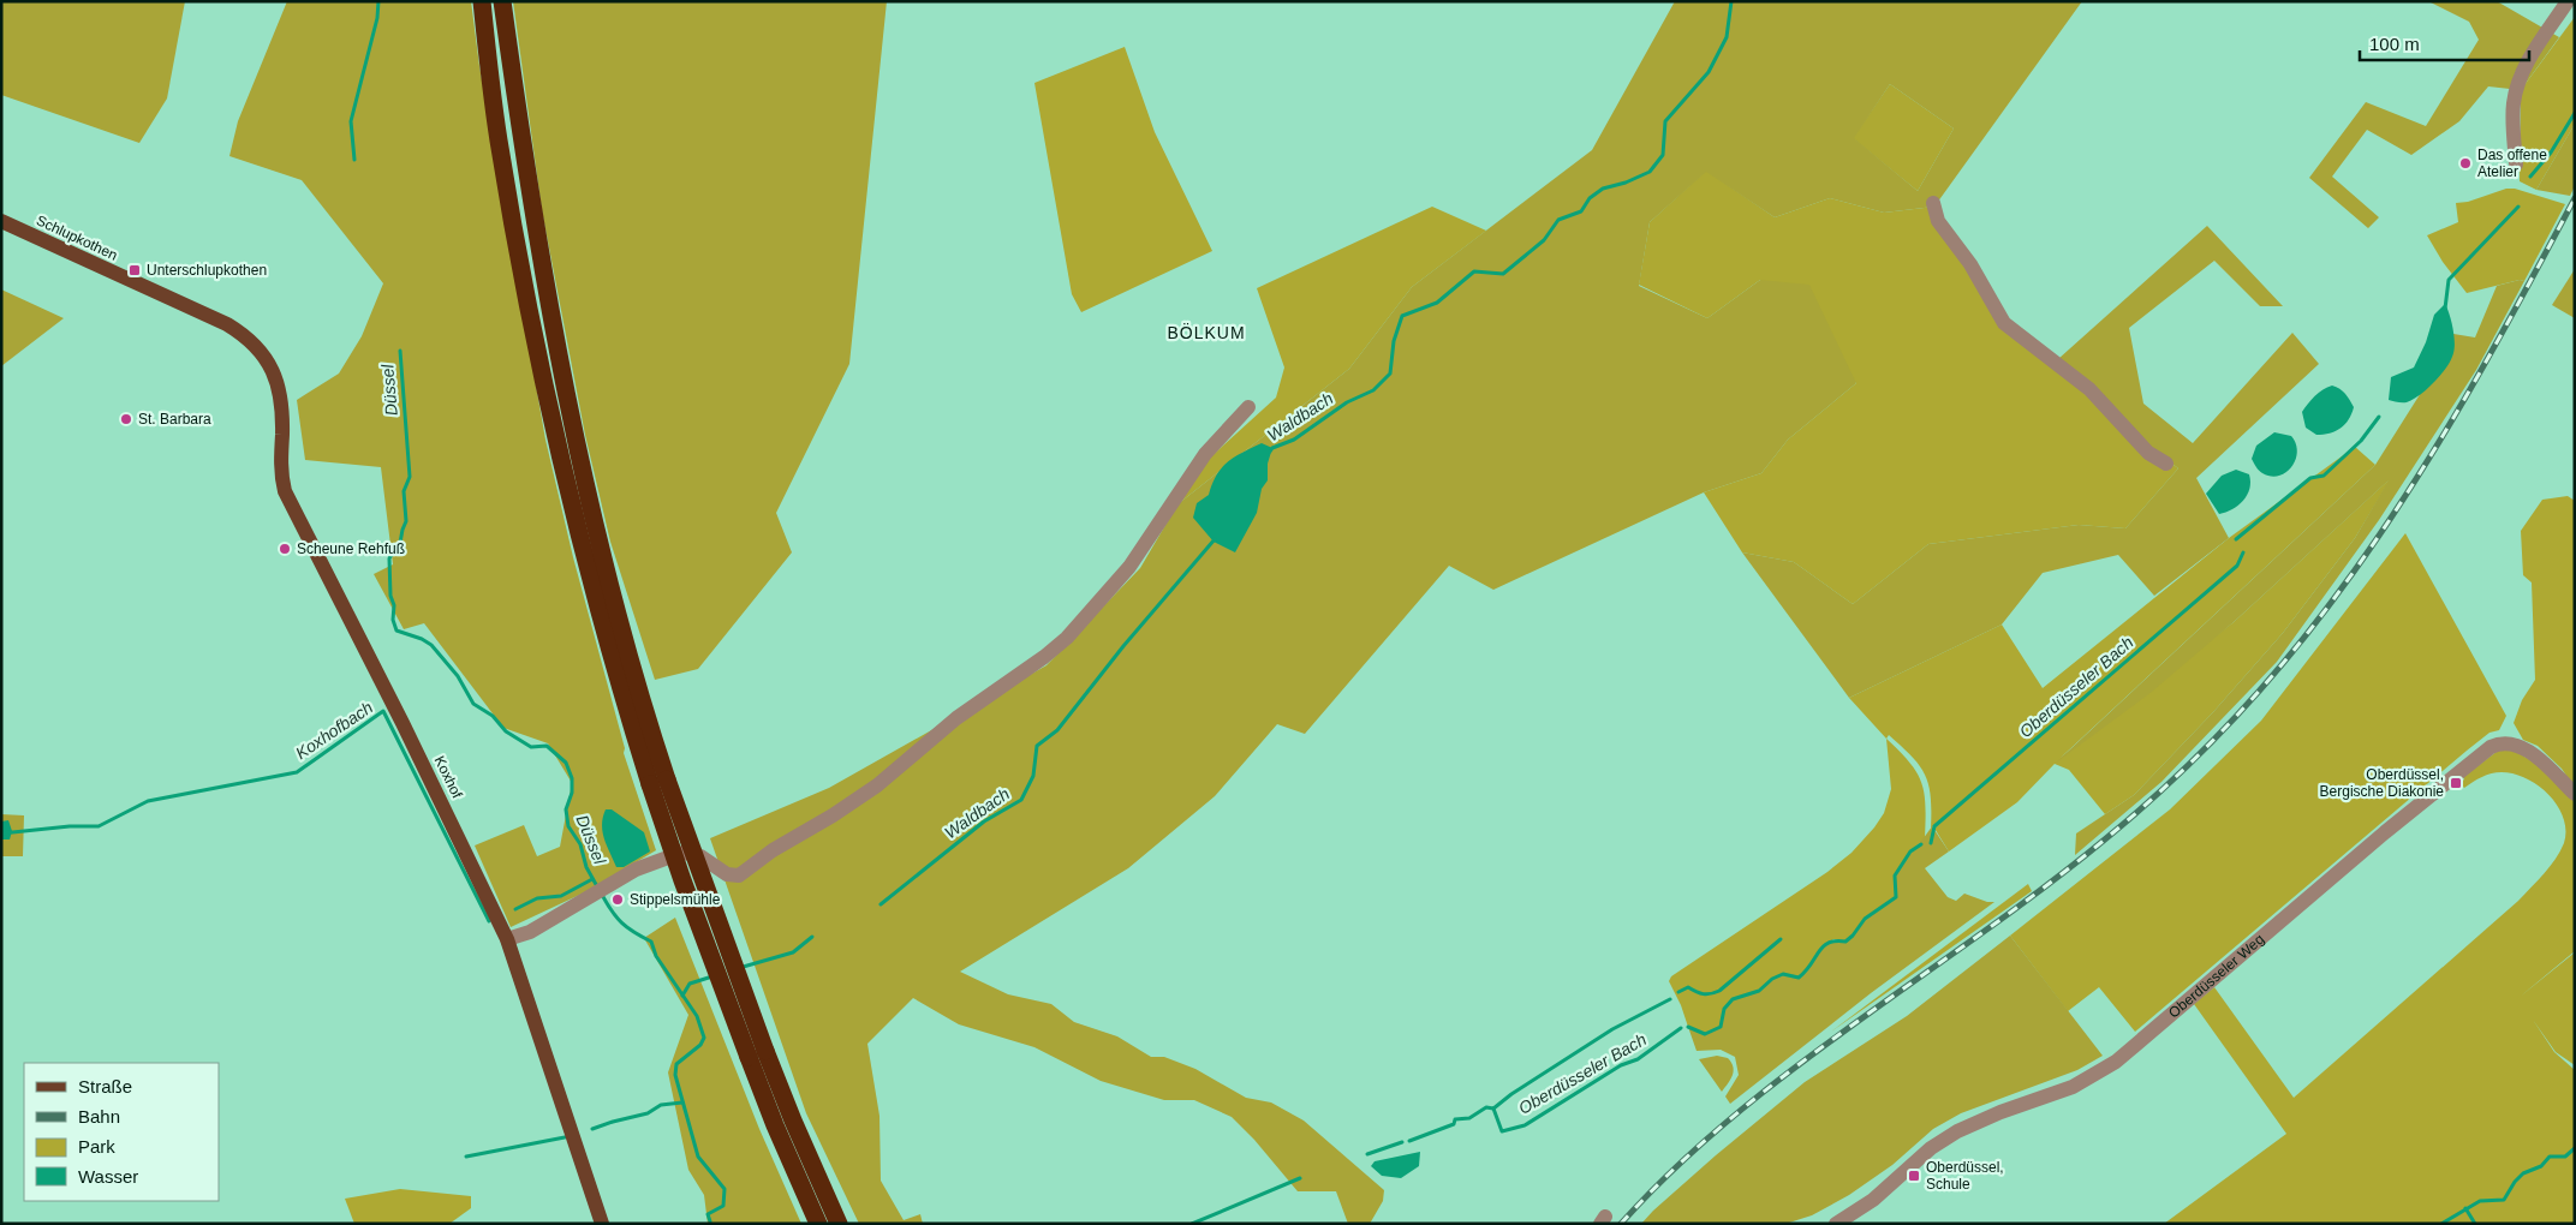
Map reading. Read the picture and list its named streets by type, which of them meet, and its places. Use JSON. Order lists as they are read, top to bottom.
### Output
{
  "streets": {
    "main road": ["Schlupkothen", "Koxhof"],
    "street": ["Oberdüsseler Weg"]
  },
  "crossings": [
    ["Schlupkothen", "Koxhof"]
  ],
  "districts": ["BÖLKUM"],
  "water": [
    "Düssel",
    "Waldbach",
    "Oberdüsseler Bach",
    "Koxhofbach"
  ],
  "places": {
    "other": [
      "Das offene Atelier",
      "St. Barbara",
      "Scheune Rehfuß",
      "Stippelsmühle"
    ],
    "transit": ["Unterschlupkothen", "Oberdüssel, Bergische Diakonie", "Oberdüssel, Schule"]
  },
  "legend": [
    "Straße",
    "Bahn",
    "Park",
    "Wasser"
  ],
  "scale_bar": "100 m"
}
